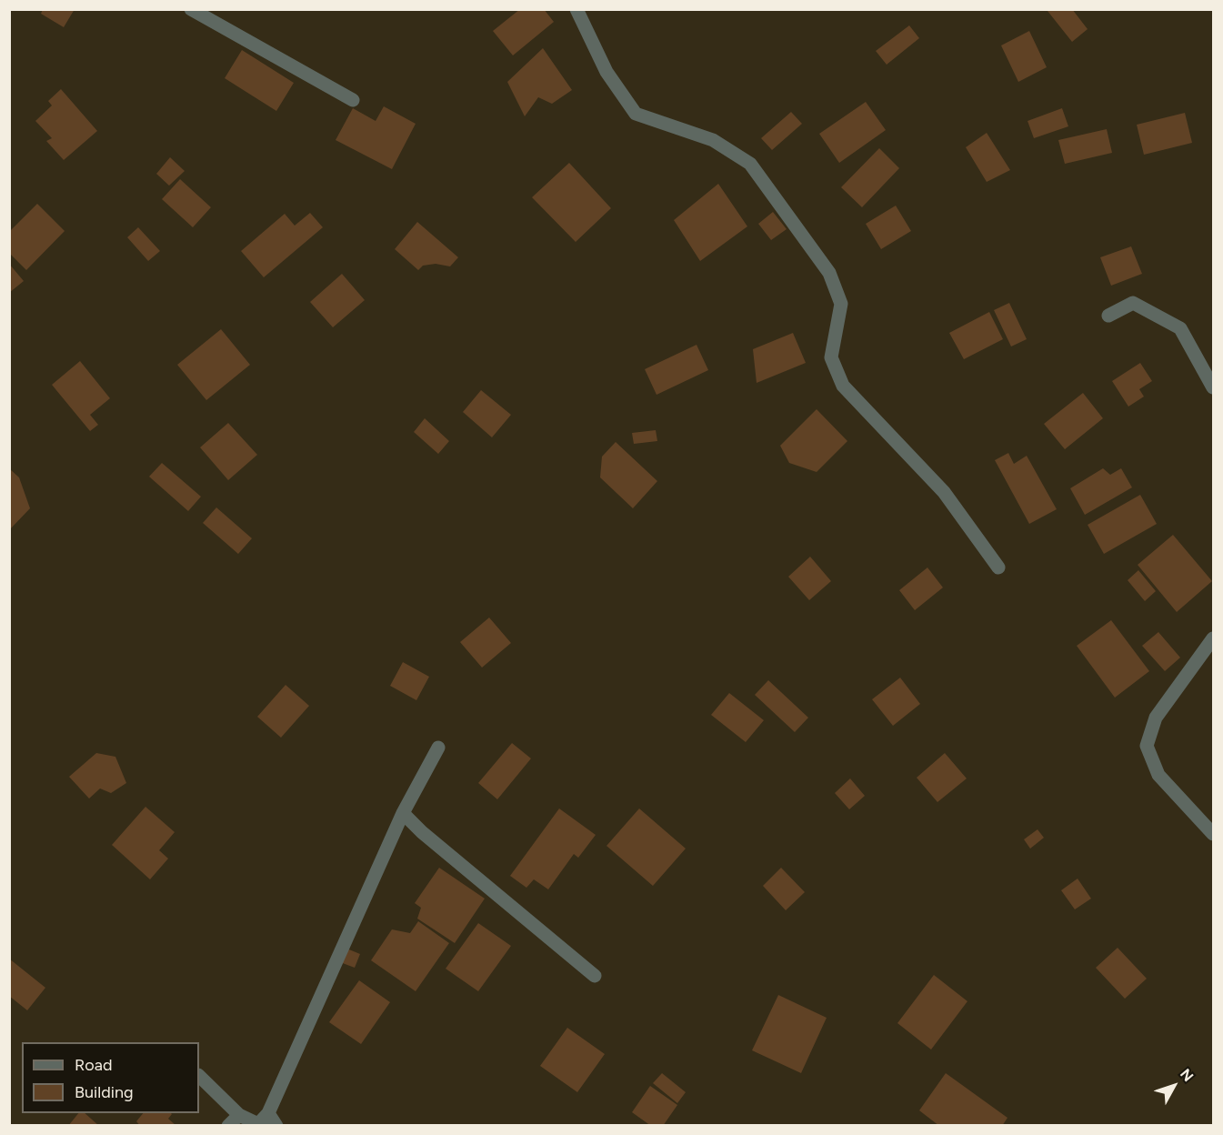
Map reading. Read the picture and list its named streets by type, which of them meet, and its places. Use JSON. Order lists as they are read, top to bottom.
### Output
{
  "legend": ["Road", "Building"],
  "north": "top right"
}
